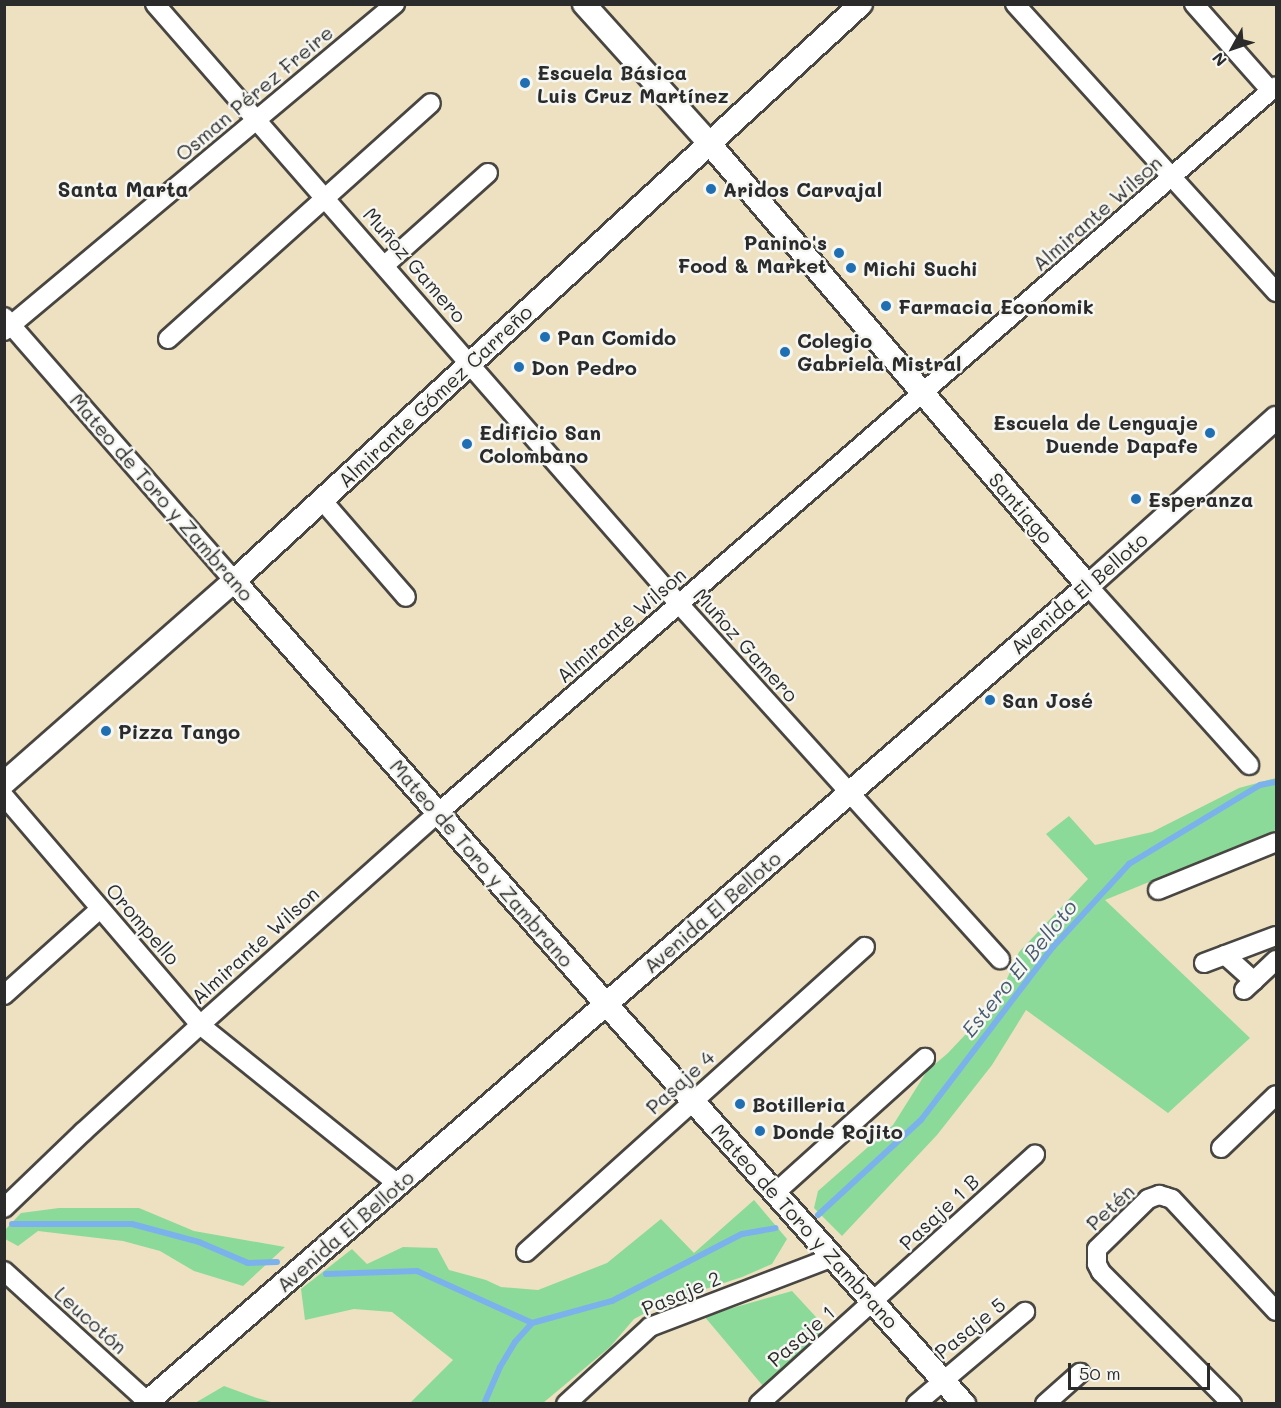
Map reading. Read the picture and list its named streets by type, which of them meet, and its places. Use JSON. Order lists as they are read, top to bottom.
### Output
{
  "streets": {
    "street": [
      "Osman Pérez Freire",
      "Almirante Wilson",
      "Muñoz Gamero",
      "Almirante Gómez Carreño",
      "Mateo de Toro y Zambrano",
      "Santiago",
      "Avenida El Belloto",
      "Orompello",
      "Pasaje 4",
      "Petén",
      "Pasaje 1 B",
      "Pasaje 2",
      "Leucotón",
      "Pasaje 5",
      "Pasaje 1"
    ]
  },
  "crossings": [
    ["Osman Pérez Freire", "Muñoz Gamero"],
    ["Osman Pérez Freire", "Mateo de Toro y Zambrano"],
    ["Almirante Wilson", "Muñoz Gamero"],
    ["Almirante Wilson", "Mateo de Toro y Zambrano"],
    ["Almirante Wilson", "Santiago"],
    ["Almirante Wilson", "Orompello"],
    ["Muñoz Gamero", "Almirante Gómez Carreño"],
    ["Muñoz Gamero", "Avenida El Belloto"],
    ["Almirante Gómez Carreño", "Mateo de Toro y Zambrano"],
    ["Almirante Gómez Carreño", "Santiago"],
    ["Mateo de Toro y Zambrano", "Avenida El Belloto"],
    ["Mateo de Toro y Zambrano", "Pasaje 4"],
    ["Mateo de Toro y Zambrano", "Pasaje 1 B"],
    ["Mateo de Toro y Zambrano", "Pasaje 2"],
    ["Mateo de Toro y Zambrano", "Pasaje 5"],
    ["Mateo de Toro y Zambrano", "Pasaje 1"],
    ["Santiago", "Avenida El Belloto"],
    ["Avenida El Belloto", "Orompello"],
    ["Avenida El Belloto", "Leucotón"],
    ["Pasaje 1 B", "Pasaje 1"]
  ],
  "districts": ["Santa Marta"],
  "water": ["Estero El Belloto"],
  "places": [
    "Escuela Básica Luis Cruz Martínez",
    "Aridos Carvajal",
    "Panino's Food & Market",
    "Michi Suchi",
    "Farmacia Economik",
    "Pan Comido",
    "Colegio Gabriela Mistral",
    "Don Pedro",
    "Escuela de Lenguaje Duende Dapafe",
    "Edificio San Colombano",
    "Esperanza",
    "San José",
    "Pizza Tango",
    "Botilleria",
    "Donde Rojito"
  ],
  "scale_bar": "50 m",
  "north": "bottom left"
}
